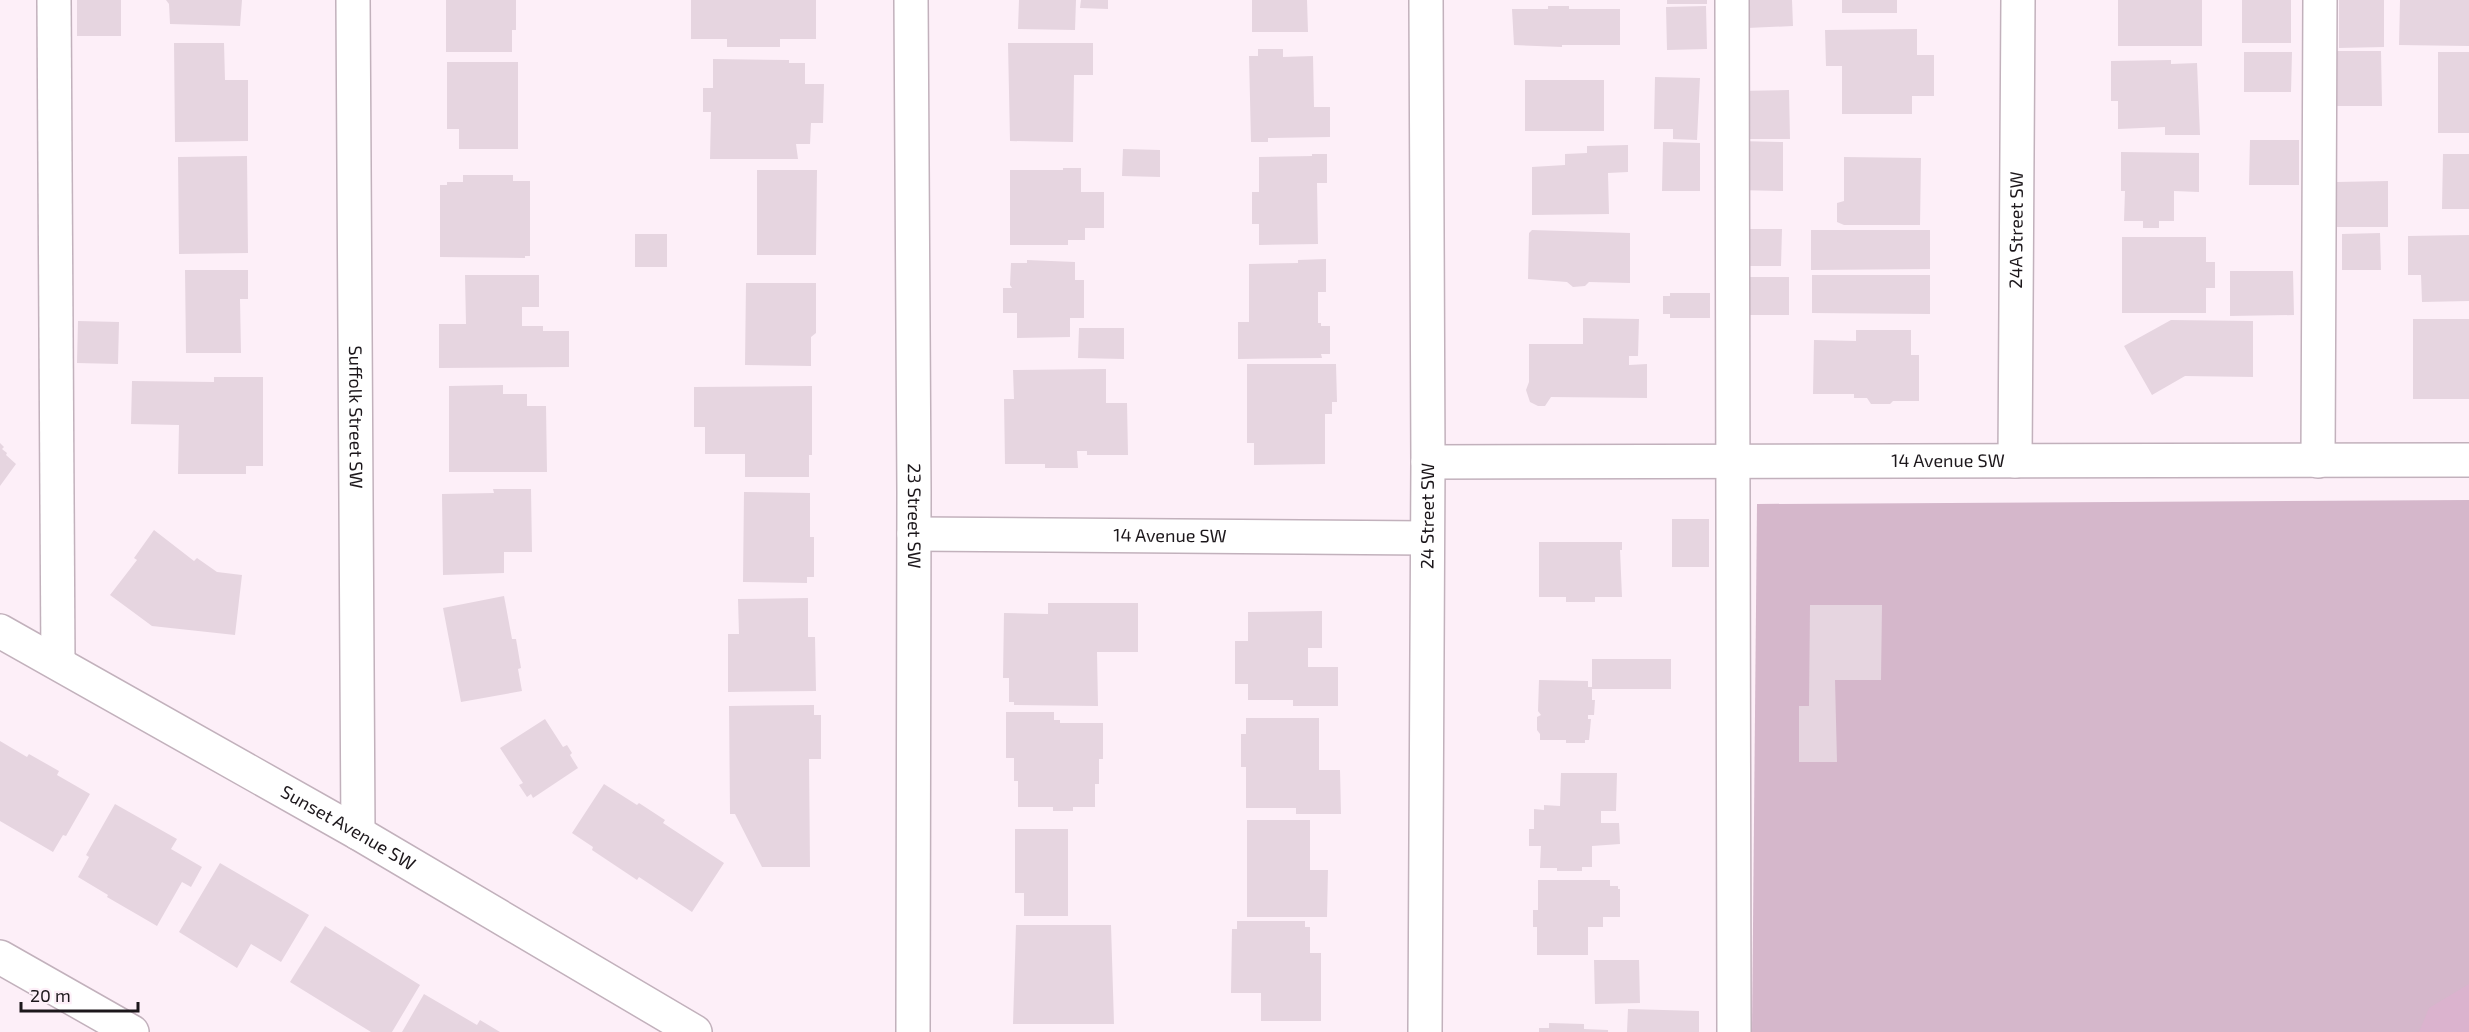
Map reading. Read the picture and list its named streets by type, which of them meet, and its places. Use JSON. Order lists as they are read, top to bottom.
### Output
{
  "streets": {
    "street": [
      "24A Street SW",
      "Suffolk Street SW",
      "14 Avenue SW",
      "23 Street SW",
      "24 Street SW",
      "Sunset Avenue SW"
    ]
  },
  "crossings": [
    ["24A Street SW", "14 Avenue SW"],
    ["Suffolk Street SW", "Sunset Avenue SW"],
    ["14 Avenue SW", "23 Street SW"],
    ["14 Avenue SW", "24 Street SW"]
  ],
  "scale_bar": "20 m"
}
